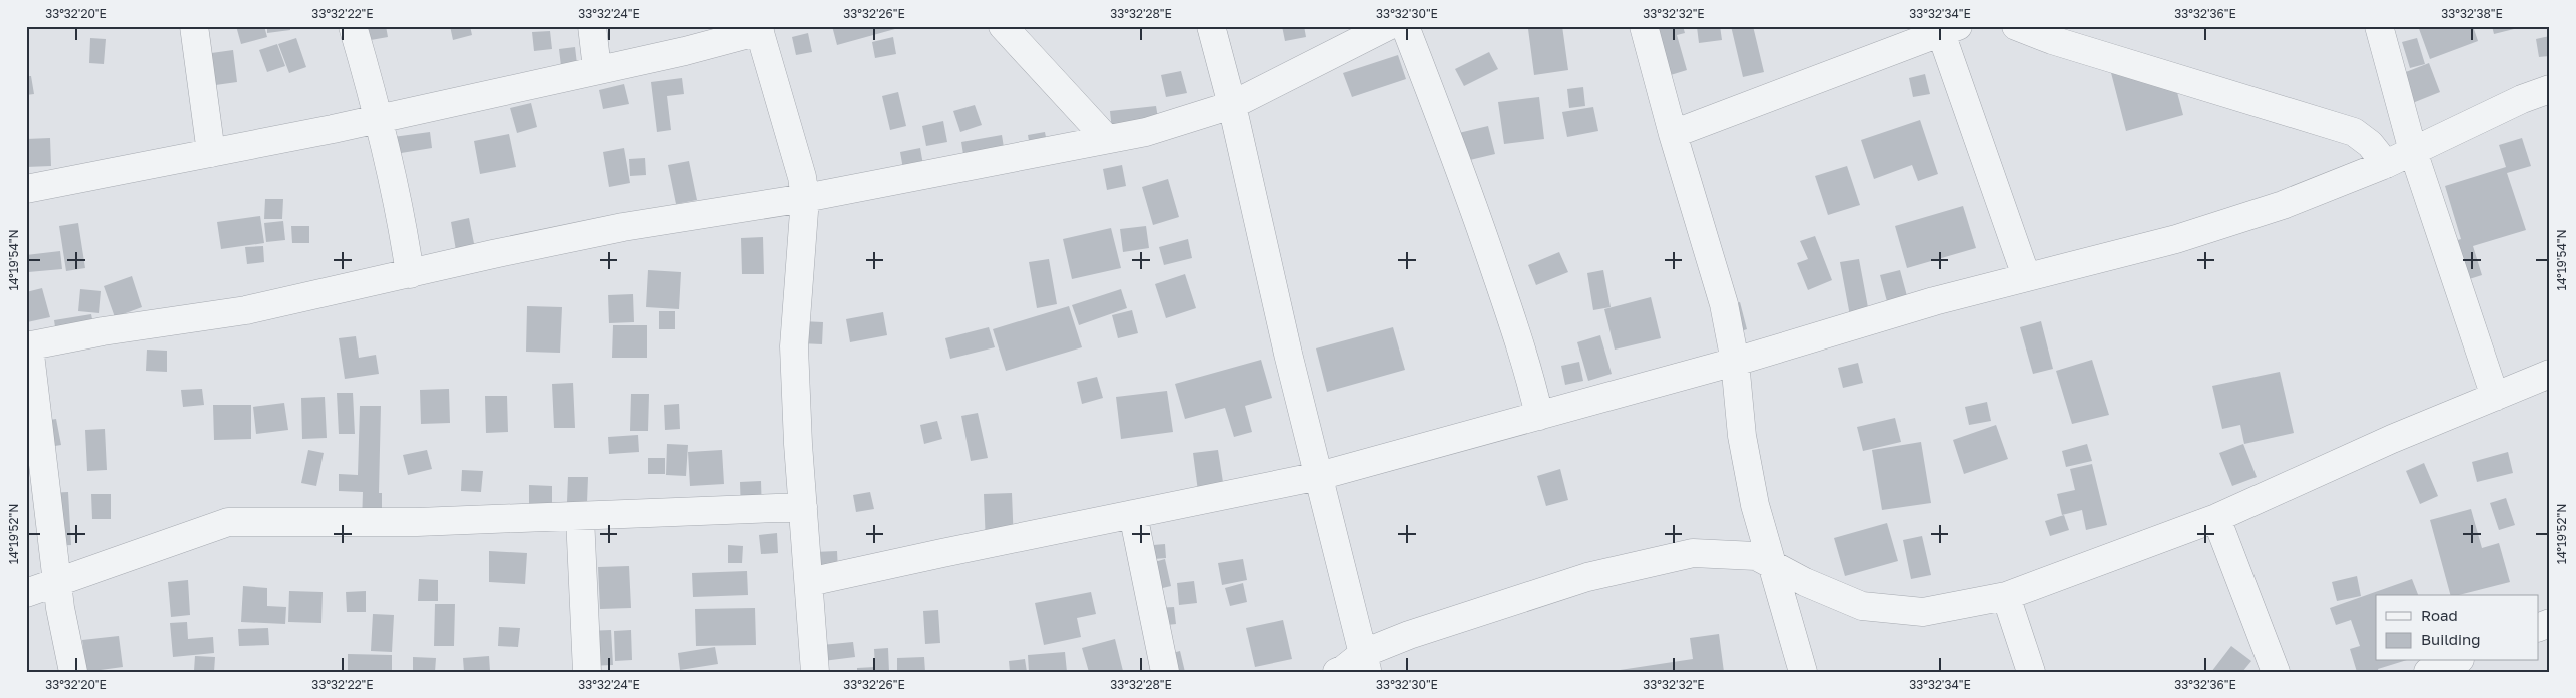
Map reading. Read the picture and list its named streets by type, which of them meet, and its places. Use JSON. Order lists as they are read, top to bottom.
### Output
{
  "legend": ["Road", "Building"],
  "coordinates": [
    "33°32'20\"E",
    "33°32'22\"E",
    "33°32'24\"E",
    "33°32'26\"E",
    "33°32'28\"E",
    "33°32'30\"E",
    "33°32'32\"E",
    "33°32'34\"E",
    "33°32'36\"E",
    "33°32'38\"E",
    "14°19'54\"N",
    "14°19'52\"N"
  ]
}
